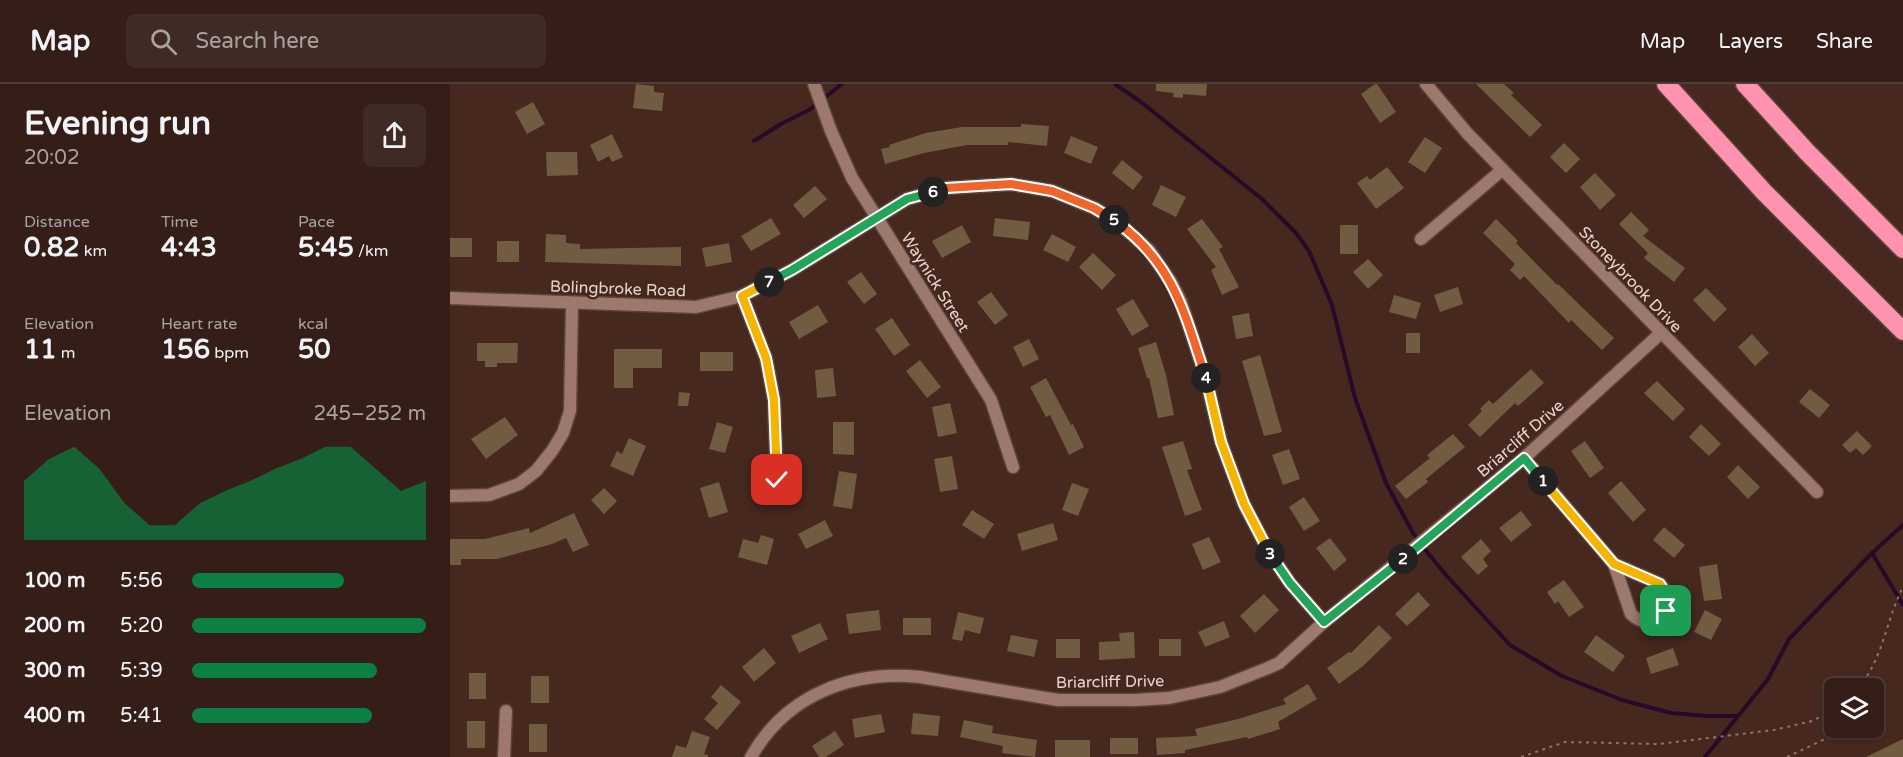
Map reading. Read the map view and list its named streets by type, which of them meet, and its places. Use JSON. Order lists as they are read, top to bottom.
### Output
{
  "streets": {
    "street": [
      "Stoneybrook Drive",
      "Waynick Street",
      "Bolingbroke Road",
      "Briarcliff Drive"
    ]
  },
  "crossings": [
    ["Stoneybrook Drive", "Briarcliff Drive"],
    ["Waynick Street", "Bolingbroke Road"],
    ["Bolingbroke Road", "Briarcliff Drive"]
  ],
  "page": {
    "header": "Map",
    "search": "Search here",
    "nav": ["Map", "Layers", "Share"],
    "heading": ["Evening run", "20:02"],
    "pins": [
      "6",
      "5",
      "7",
      "4",
      "1",
      "3",
      "2"
    ],
    "stats": [
      ["Distance", "0.82 km"],
      ["Time", "4:43"],
      ["Pace", "5:45 /km"],
      ["Elevation", "11 m"],
      ["Heart rate", "156 bpm"],
      ["kcal", "50"]
    ],
    "chart": ["Elevation", "245–252 m"],
    "list": [
      {
        "name": "100 m",
        "note": "5:56"
      },
      {
        "name": "200 m",
        "note": "5:20"
      },
      {
        "name": "300 m",
        "note": "5:39"
      },
      {
        "name": "400 m",
        "note": "5:41"
      }
    ]
  }
}
